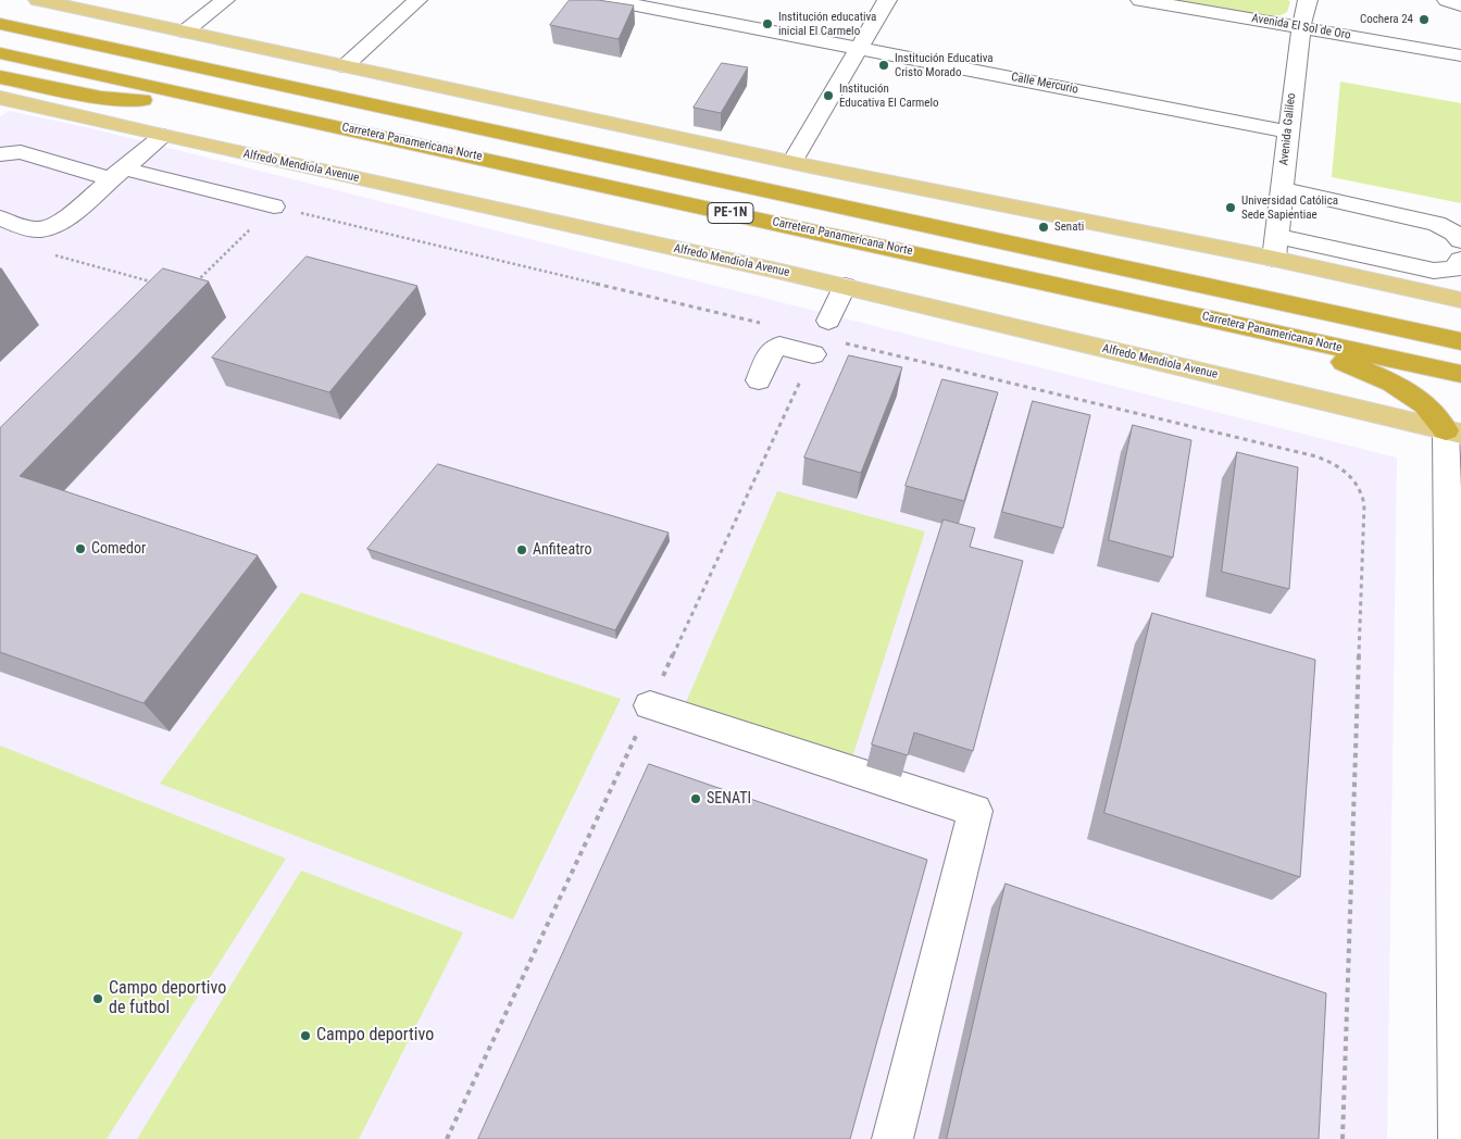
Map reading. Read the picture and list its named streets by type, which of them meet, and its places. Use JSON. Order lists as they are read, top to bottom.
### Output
{
  "streets": {
    "highway": ["Carretera Panamericana Norte", "PE-1N"],
    "main road": ["Alfredo Mendiola Avenue"],
    "street": ["Avenida El Sol de Oro", "Calle Mercurio", "Avenida Galileo"]
  },
  "crossings": [
    ["Avenida El Sol de Oro", "Avenida Galileo"],
    ["Calle Mercurio", "Avenida Galileo"],
    ["Carretera Panamericana Norte", "PE-1N"]
  ],
  "places": [
    "Cochera 24",
    "Institución educativa inicial El Carmelo",
    "Institución Educativa Cristo Morado",
    "Institución Educativa El Carmelo",
    "Universidad Católica Sede Sapientiae",
    "Senati",
    "Comedor",
    "Anfiteatro",
    "SENATI",
    "Campo deportivo de futbol",
    "Campo deportivo"
  ]
}
